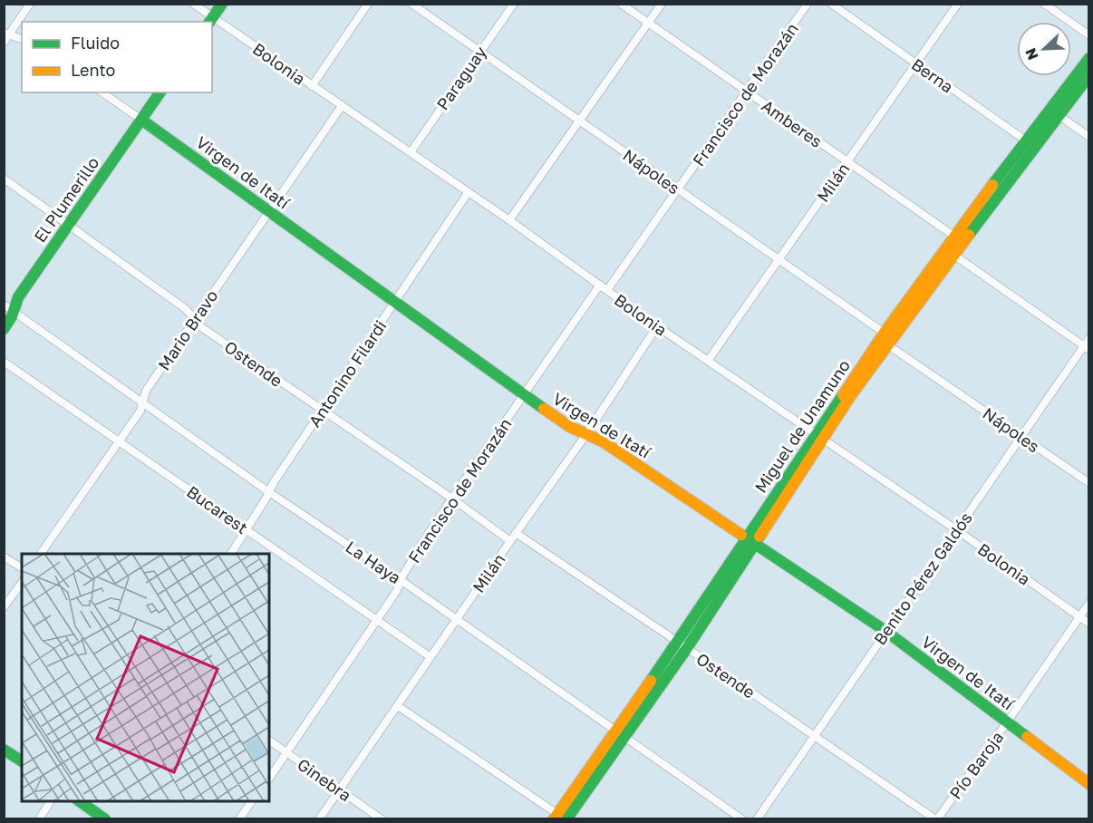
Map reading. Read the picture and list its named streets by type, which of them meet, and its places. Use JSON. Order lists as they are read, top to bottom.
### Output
{
  "streets": {
    "street": [
      "Bolonia",
      "Berna",
      "Paraguay",
      "Francisco de Morazán",
      "Amberes",
      "Nápoles",
      "Virgen de Itatí",
      "Milán",
      "El Plumerillo",
      "Mario Bravo",
      "Ostende",
      "Antonino Filardi",
      "Miguel de Unamuno",
      "Bucarest",
      "La Haya",
      "Benito Pérez Galdós",
      "Pío Baroja",
      "Ginebra"
    ]
  },
  "crossings": [
    ["Bolonia", "Paraguay"],
    ["Bolonia", "Francisco de Morazán"],
    ["Bolonia", "Milán"],
    ["Bolonia", "Mario Bravo"],
    ["Bolonia", "Antonino Filardi"],
    ["Bolonia", "Miguel de Unamuno"],
    ["Bolonia", "Benito Pérez Galdós"],
    ["Bolonia", "Pío Baroja"],
    ["Berna", "Milán"],
    ["Berna", "Miguel de Unamuno"],
    ["Paraguay", "Nápoles"],
    ["Francisco de Morazán", "Amberes"],
    ["Francisco de Morazán", "Nápoles"],
    ["Francisco de Morazán", "Virgen de Itatí"],
    ["Francisco de Morazán", "Ostende"],
    ["Francisco de Morazán", "Bucarest"],
    ["Francisco de Morazán", "La Haya"],
    ["Francisco de Morazán", "Ginebra"],
    ["Amberes", "Milán"],
    ["Amberes", "Miguel de Unamuno"],
    ["Nápoles", "Milán"],
    ["Nápoles", "Miguel de Unamuno"],
    ["Nápoles", "Benito Pérez Galdós"],
    ["Virgen de Itatí", "Milán"],
    ["Virgen de Itatí", "El Plumerillo"],
    ["Virgen de Itatí", "Mario Bravo"],
    ["Virgen de Itatí", "Antonino Filardi"],
    ["Virgen de Itatí", "Miguel de Unamuno"],
    ["Virgen de Itatí", "Benito Pérez Galdós"],
    ["Virgen de Itatí", "Pío Baroja"],
    ["Milán", "Ostende"],
    ["Milán", "Bucarest"],
    ["Milán", "La Haya"],
    ["Milán", "Ginebra"],
    ["El Plumerillo", "Ostende"],
    ["El Plumerillo", "La Haya"],
    ["Mario Bravo", "Ostende"],
    ["Mario Bravo", "Bucarest"],
    ["Mario Bravo", "La Haya"],
    ["Ostende", "Antonino Filardi"],
    ["Ostende", "Miguel de Unamuno"],
    ["Ostende", "Benito Pérez Galdós"],
    ["Ostende", "Pío Baroja"],
    ["Antonino Filardi", "Bucarest"],
    ["Antonino Filardi", "La Haya"],
    ["Miguel de Unamuno", "La Haya"]
  ],
  "legend": ["Fluido", "Lento"],
  "north": "bottom left"
}
